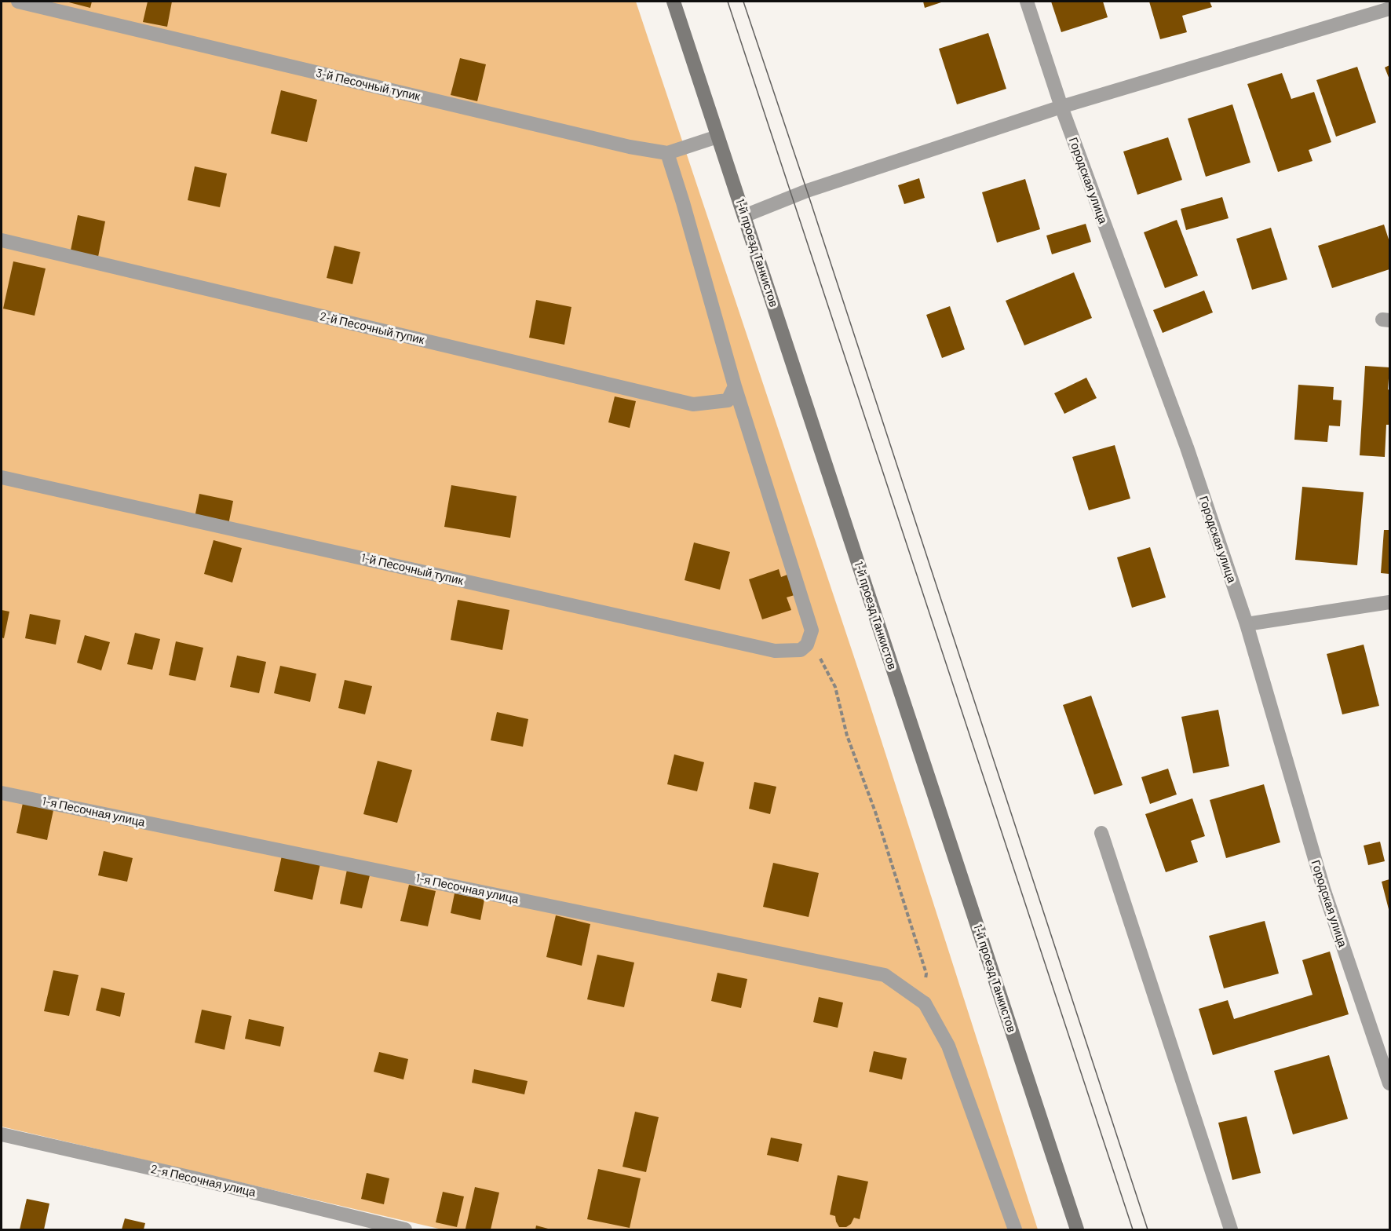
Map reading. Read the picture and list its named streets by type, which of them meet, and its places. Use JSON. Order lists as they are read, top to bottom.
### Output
{
  "streets": {
    "main road": ["1-й проезд Танкистов"],
    "street": [
      "3-й Песочный тупик",
      "Городская улица",
      "2-й Песочный тупик",
      "1-й Песочный тупик",
      "1-я Песочная улица",
      "2-я Песочная улица"
    ]
  },
  "crossings": [
    ["3-й Песочный тупик", "1-й проезд Танкистов"]
  ]
}
